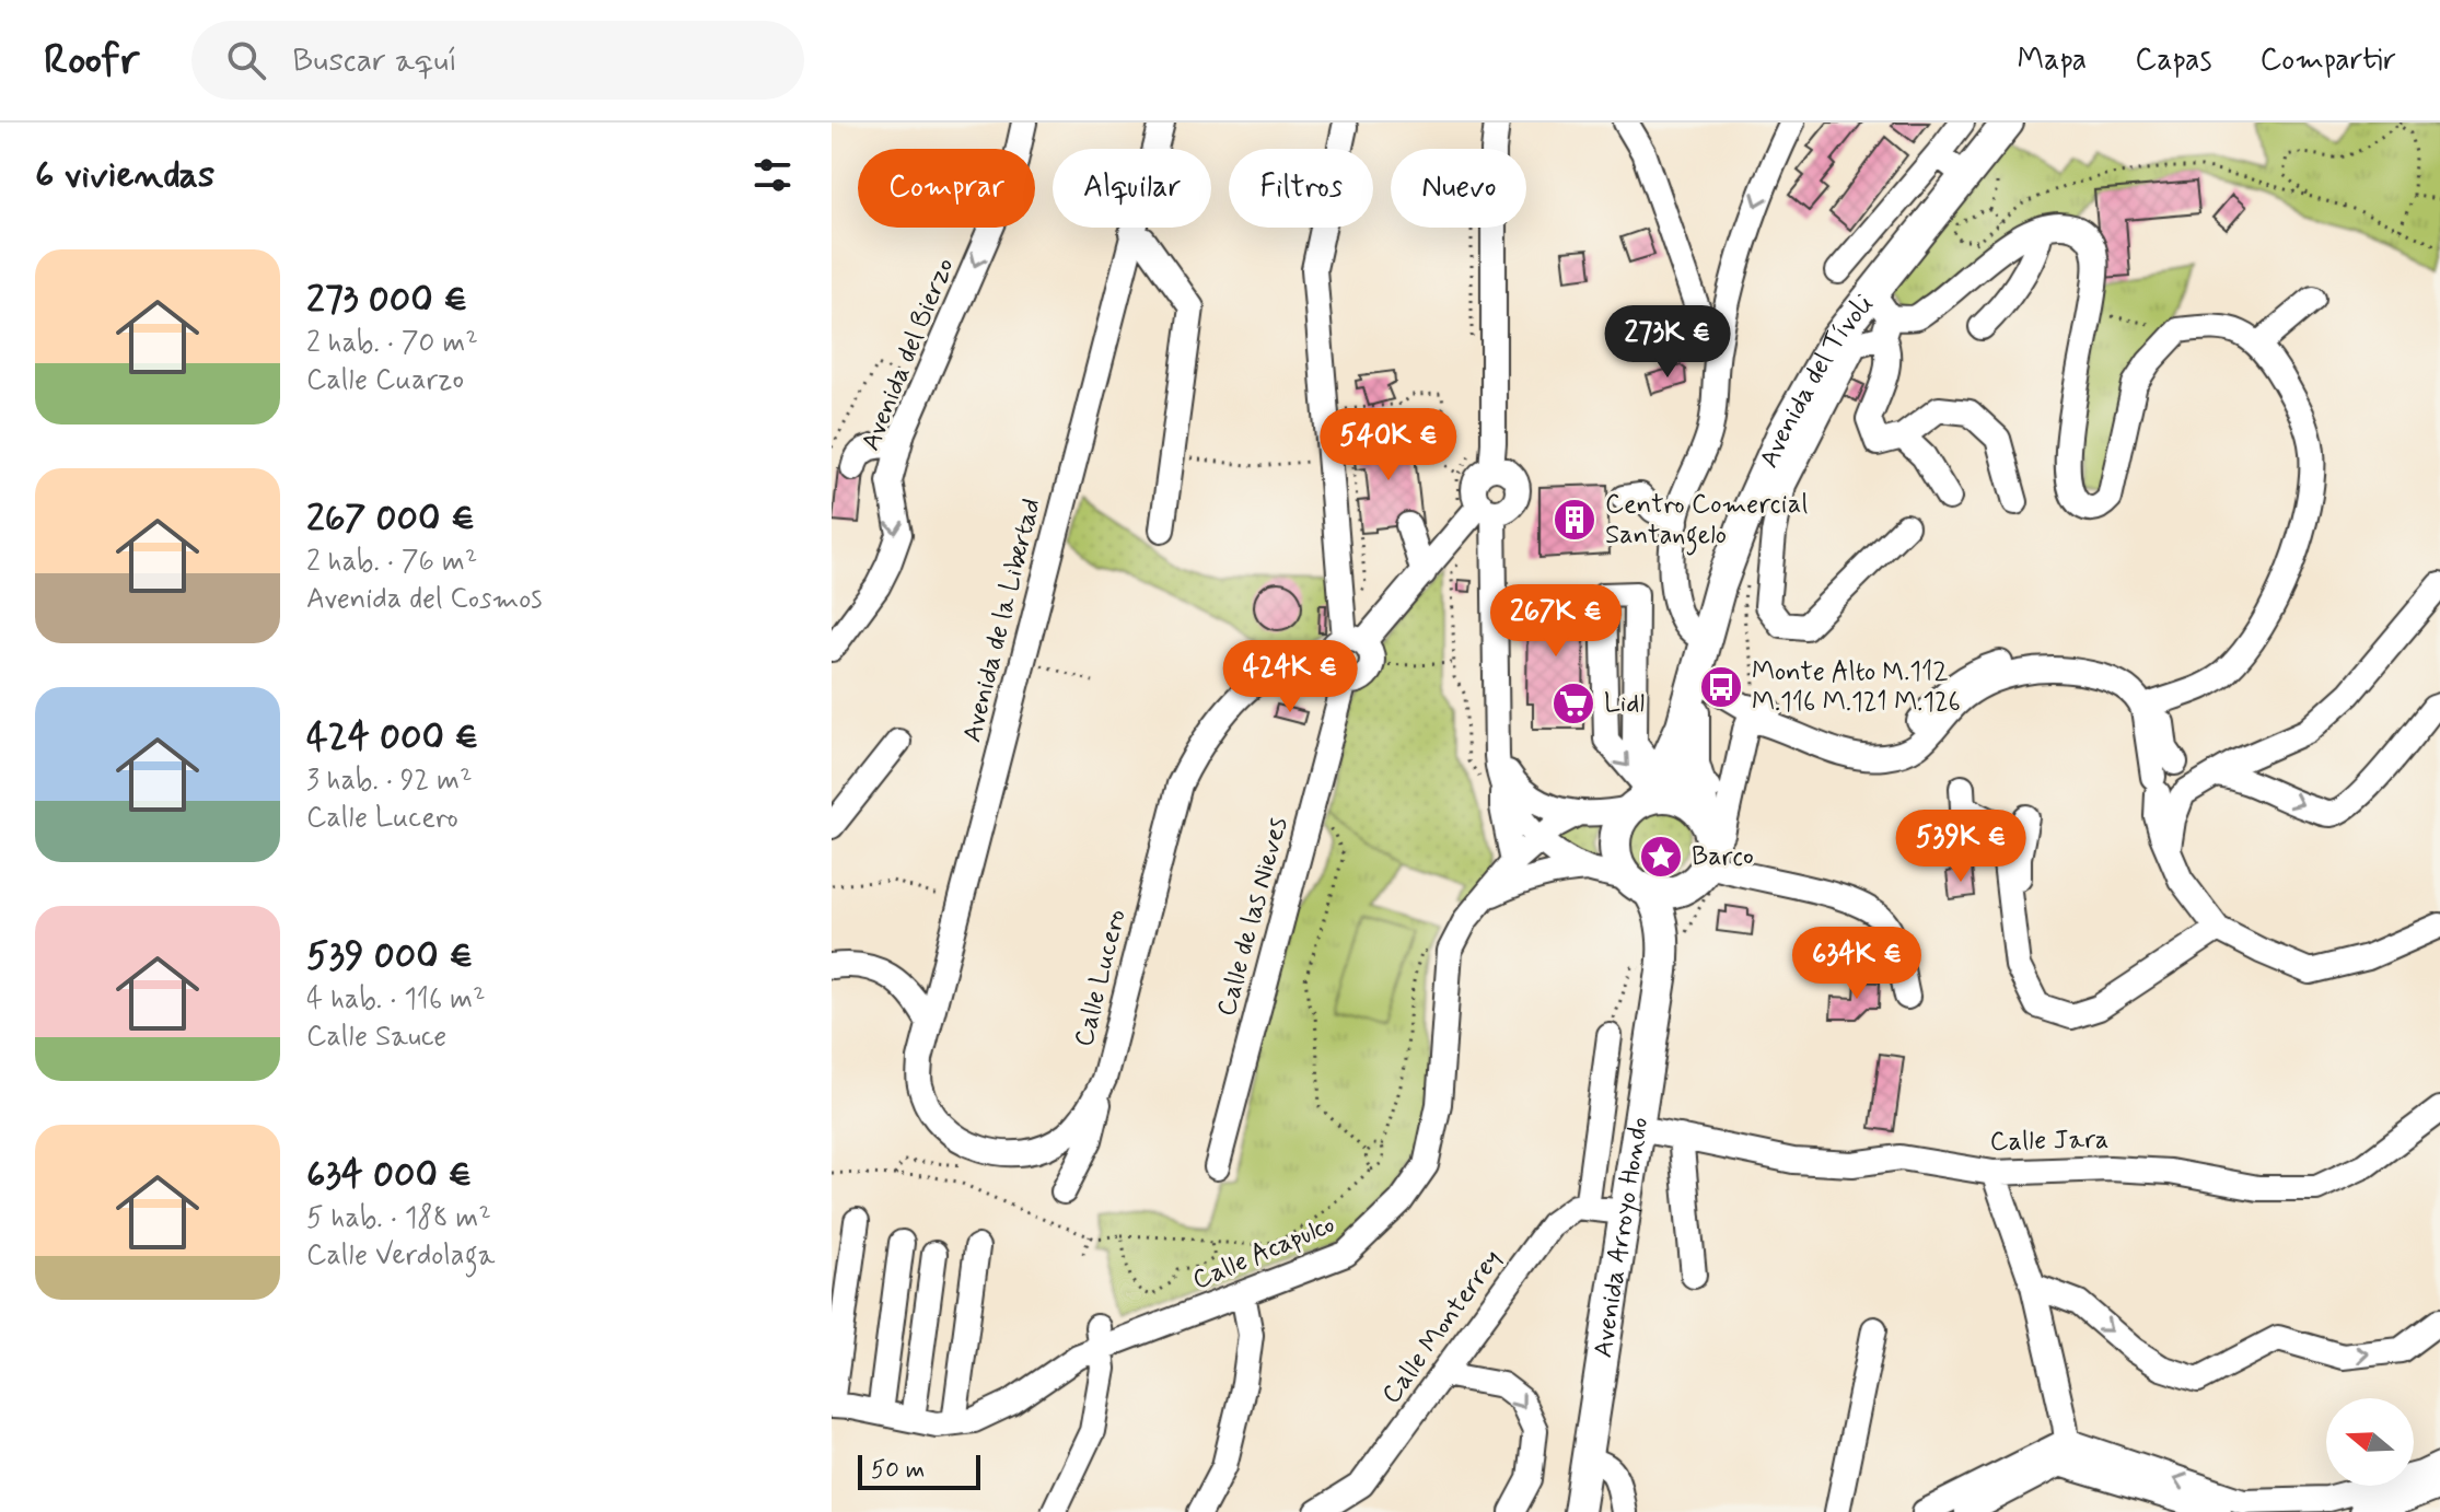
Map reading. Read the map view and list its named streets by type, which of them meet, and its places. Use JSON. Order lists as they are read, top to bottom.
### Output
{
  "streets": {
    "main road": ["Avenida del Tívoli", "Avenida Arroyo Hondo"],
    "street": [
      "Avenida del Bierzo",
      "Avenida de la Libertad",
      "Calle de las Nieves",
      "Calle Lucero",
      "Calle Jara",
      "Calle Acapulco",
      "Calle Monterrey"
    ]
  },
  "crossings": [
    ["Avenida del Tívoli", "Avenida Arroyo Hondo"],
    ["Avenida de la Libertad", "Calle Lucero"],
    ["Calle de las Nieves", "Calle Lucero"],
    ["Calle Jara", "Avenida Arroyo Hondo"]
  ],
  "one_way": ["Avenida del Bierzo"],
  "places": {
    "building": ["Centro Comercial Santangelo"],
    "bus stop": ["Monte Alto M.112 M.116 M.121 M.126"],
    "supermarket": ["Lidl"],
    "place": ["Barco"]
  },
  "scale_bar": "50 m",
  "north": "left",
  "page": {
    "header": "Roofr",
    "search": "Buscar aquí",
    "nav": ["Mapa", "Capas", "Compartir"],
    "heading": "6 viviendas",
    "chip": [
      "Comprar",
      "Alquilar",
      "Filtros",
      "Nuevo"
    ],
    "list": [
      {
        "name": "273 000 €",
        "note": "2 hab. · 70 m² · Calle Cuarzo"
      },
      {
        "name": "267 000 €",
        "note": "2 hab. · 76 m² · Avenida del Cosmos"
      },
      {
        "name": "424 000 €",
        "note": "3 hab. · 92 m² · Calle Lucero"
      },
      {
        "name": "539 000 €",
        "note": "4 hab. · 116 m² · Calle Sauce"
      },
      {
        "name": "634 000 €",
        "note": "5 hab. · 188 m² · Calle Verdolaga"
      }
    ],
    "price": [
      "273K €",
      "540K €",
      "267K €",
      "424K €",
      "539K €",
      "634K €"
    ],
    "scale": "50 m"
  }
}
